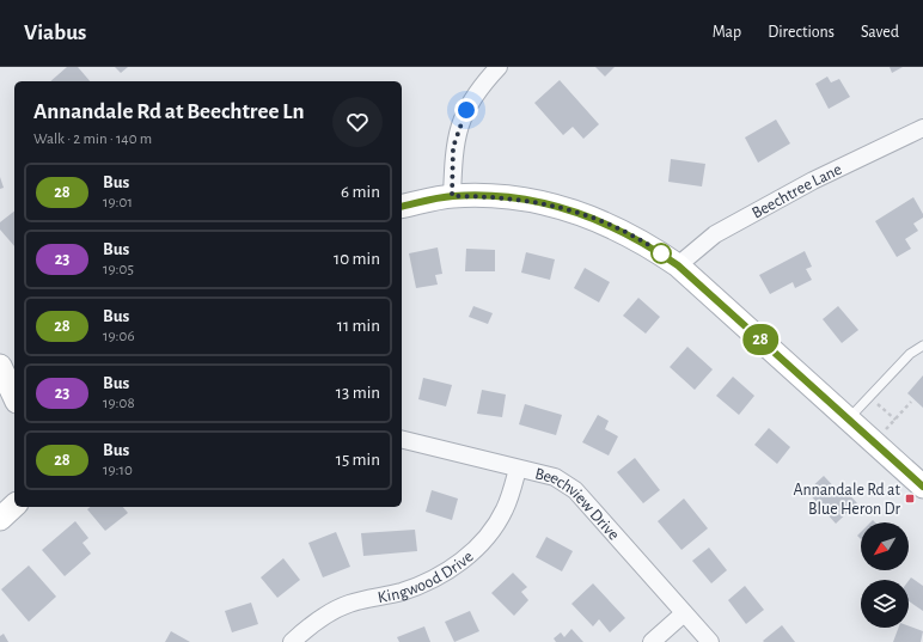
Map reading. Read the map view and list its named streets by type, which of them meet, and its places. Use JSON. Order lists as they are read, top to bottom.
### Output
{
  "streets": {
    "street": ["Beechtree Lane", "Beechview Drive", "Kingwood Drive"]
  },
  "crossings": [
    ["Beechview Drive", "Kingwood Drive"]
  ],
  "places": {
    "transit": ["Annandale Rd at Blue Heron Dr"]
  },
  "lines": ["bus line 28"],
  "north": "bottom left",
  "page": {
    "header": "Viabus",
    "nav": ["Map", "Directions", "Saved"],
    "on_map": "28",
    "heading": ["Annandale Rd at Beechtree Ln", "Walk · 2 min · 140 m"],
    "list": [
      {
        "mark": "28",
        "name": "Bus",
        "note": "19:01",
        "value": "6 min"
      },
      {
        "mark": "23",
        "name": "Bus",
        "note": "19:05",
        "value": "10 min"
      },
      {
        "mark": "28",
        "name": "Bus",
        "note": "19:06",
        "value": "11 min"
      },
      {
        "mark": "23",
        "name": "Bus",
        "note": "19:08",
        "value": "13 min"
      },
      {
        "mark": "28",
        "name": "Bus",
        "note": "19:10",
        "value": "15 min"
      }
    ]
  }
}
